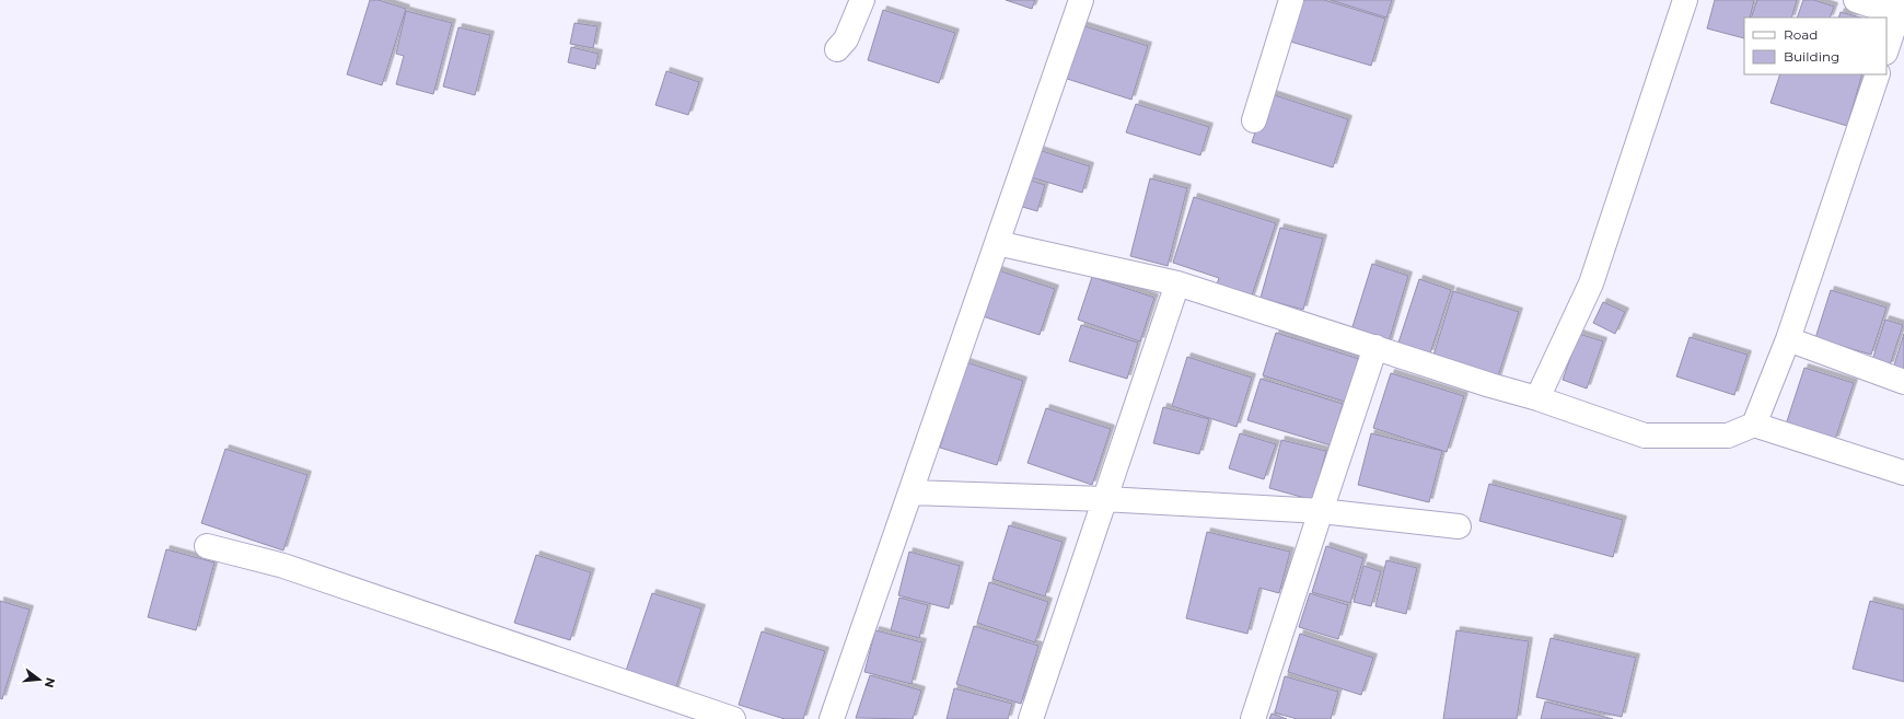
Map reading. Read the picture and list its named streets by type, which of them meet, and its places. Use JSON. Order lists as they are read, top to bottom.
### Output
{
  "legend": ["Road", "Building"],
  "north": "right"
}
